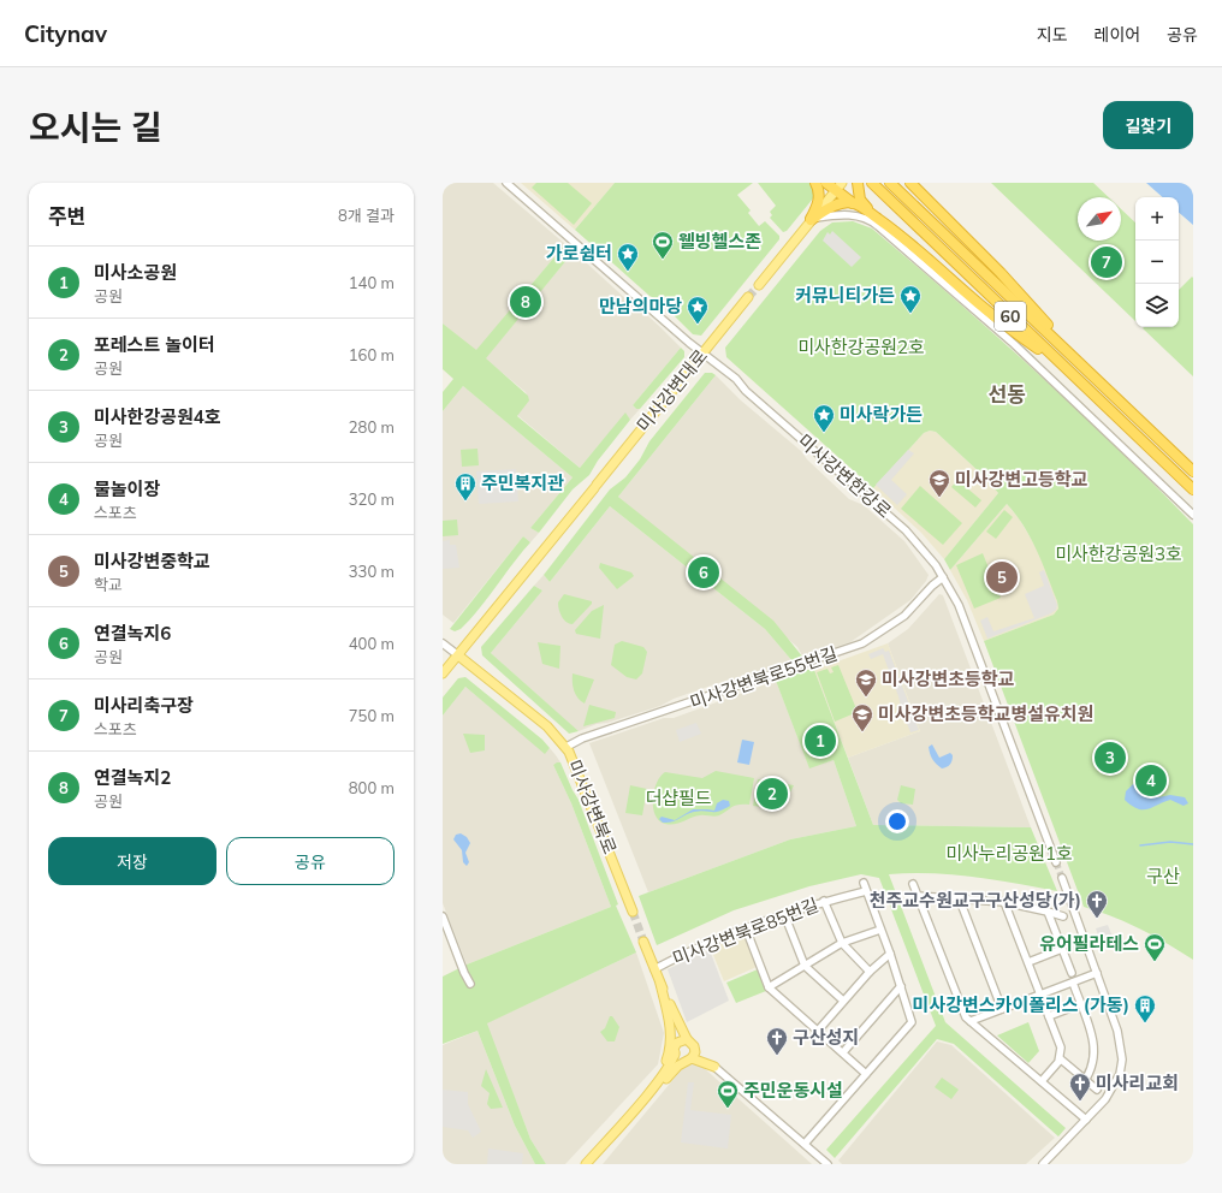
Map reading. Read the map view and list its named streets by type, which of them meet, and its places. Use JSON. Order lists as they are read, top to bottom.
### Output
{
  "streets": {
    "highway": ["60"],
    "main road": ["미사강변대로", "미사강변북로"],
    "street": ["미사강변한강로", "미사강변북로55번길", "미사강변북로85번길"]
  },
  "crossings": [
    ["미사강변대로", "미사강변한강로"],
    ["미사강변대로", "미사강변북로"],
    ["미사강변한강로", "미사강변북로55번길"],
    ["미사강변북로55번길", "미사강변북로"]
  ],
  "districts": ["선동"],
  "parks": [
    "미사한강공원2호",
    "미사한강공원3호",
    "더샵필드",
    "미사누리공원1호",
    "구산"
  ],
  "places": {
    "sports": ["웰빙헬스존", "유어필라테스", "주민운동시설"],
    "place": [
      "가로쉼터",
      "커뮤니티가든",
      "만남의마당",
      "미사락가든"
    ],
    "school or university": ["미사강변고등학교", "미사강변초등학교", "미사강변초등학교병설유치원"],
    "building": ["주민복지관", "미사강변스카이폴리스 (가동)"],
    "church": ["천주교수원교구구산성당(가)", "구산성지", "미사리교회"]
  },
  "north": "top right",
  "page": {
    "header": "Citynav",
    "nav": ["지도", "레이어", "공유"],
    "title": "오시는 길",
    "buttons": [
      "길찾기",
      ["저장", "공유"]
    ],
    "heading": ["주변", "8개 결과"],
    "map_buttons": ["+", "−"],
    "pins": [
      "7",
      "8",
      "6",
      "5",
      "1",
      "3",
      "4",
      "2"
    ],
    "list": [
      {
        "mark": "1",
        "name": "미사소공원",
        "note": "공원",
        "value": "140 m"
      },
      {
        "mark": "2",
        "name": "포레스트 놀이터",
        "note": "공원",
        "value": "160 m"
      },
      {
        "mark": "3",
        "name": "미사한강공원4호",
        "note": "공원",
        "value": "280 m"
      },
      {
        "mark": "4",
        "name": "물놀이장",
        "note": "스포츠",
        "value": "320 m"
      },
      {
        "mark": "5",
        "name": "미사강변중학교",
        "note": "학교",
        "value": "330 m"
      },
      {
        "mark": "6",
        "name": "연결녹지6",
        "note": "공원",
        "value": "400 m"
      },
      {
        "mark": "7",
        "name": "미사리축구장",
        "note": "스포츠",
        "value": "750 m"
      },
      {
        "mark": "8",
        "name": "연결녹지2",
        "note": "공원",
        "value": "800 m"
      }
    ]
  }
}
